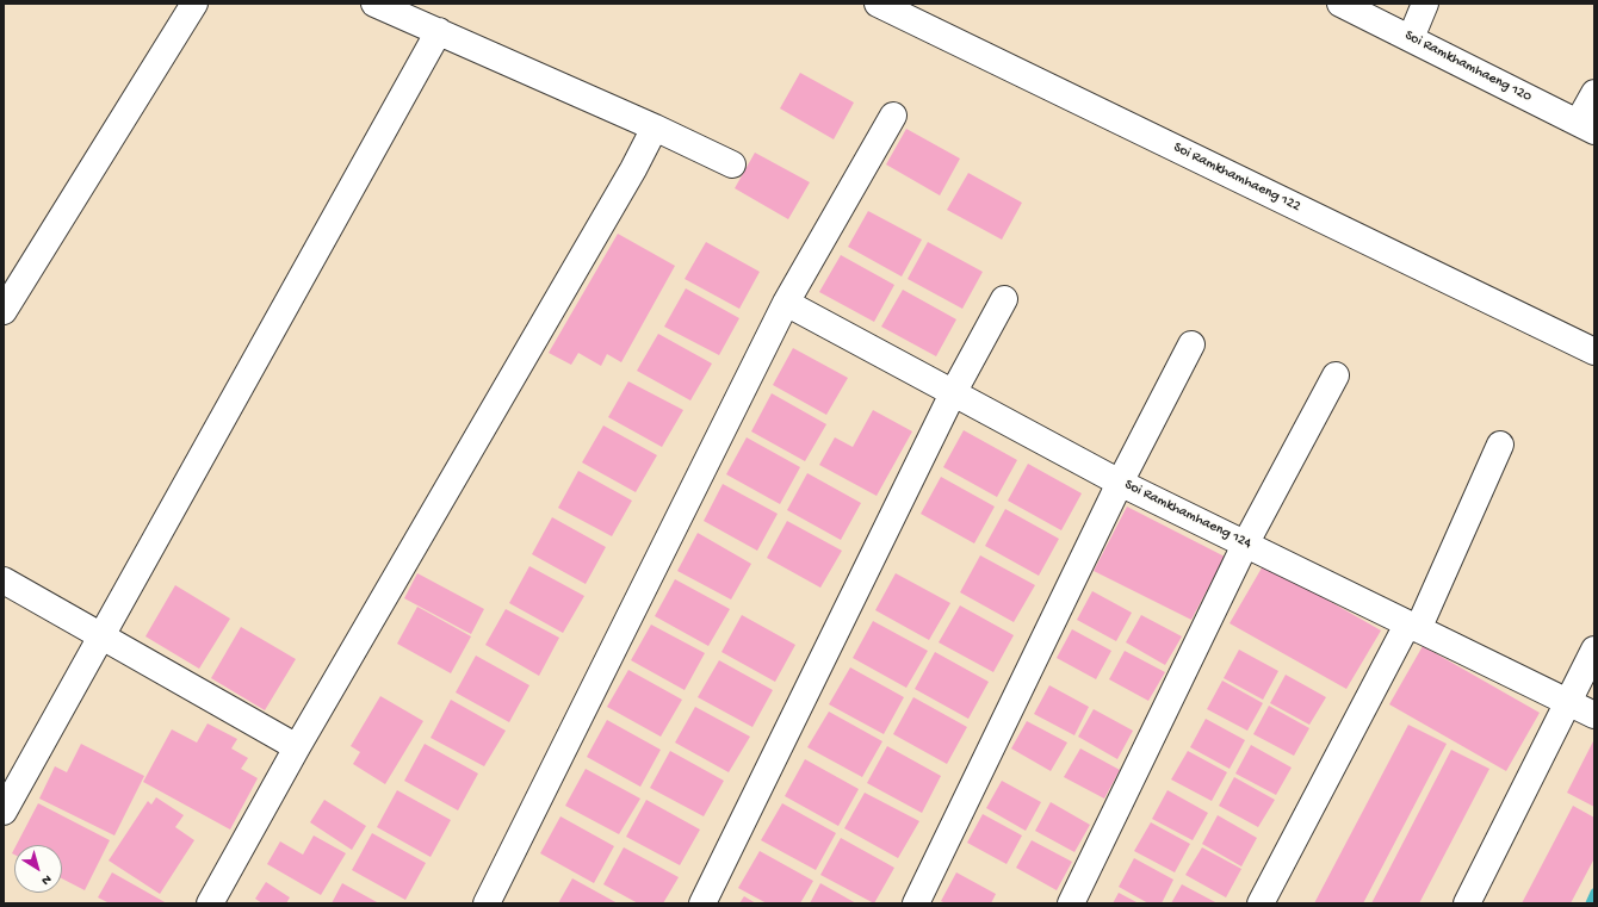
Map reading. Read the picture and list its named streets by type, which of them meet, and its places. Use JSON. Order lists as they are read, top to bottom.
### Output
{
  "streets": {
    "street": ["Soi Ramkhamhaeng 120", "Soi Ramkhamhaeng 122", "Soi Ramkhamhaeng 124"]
  },
  "north": "bottom right"
}
